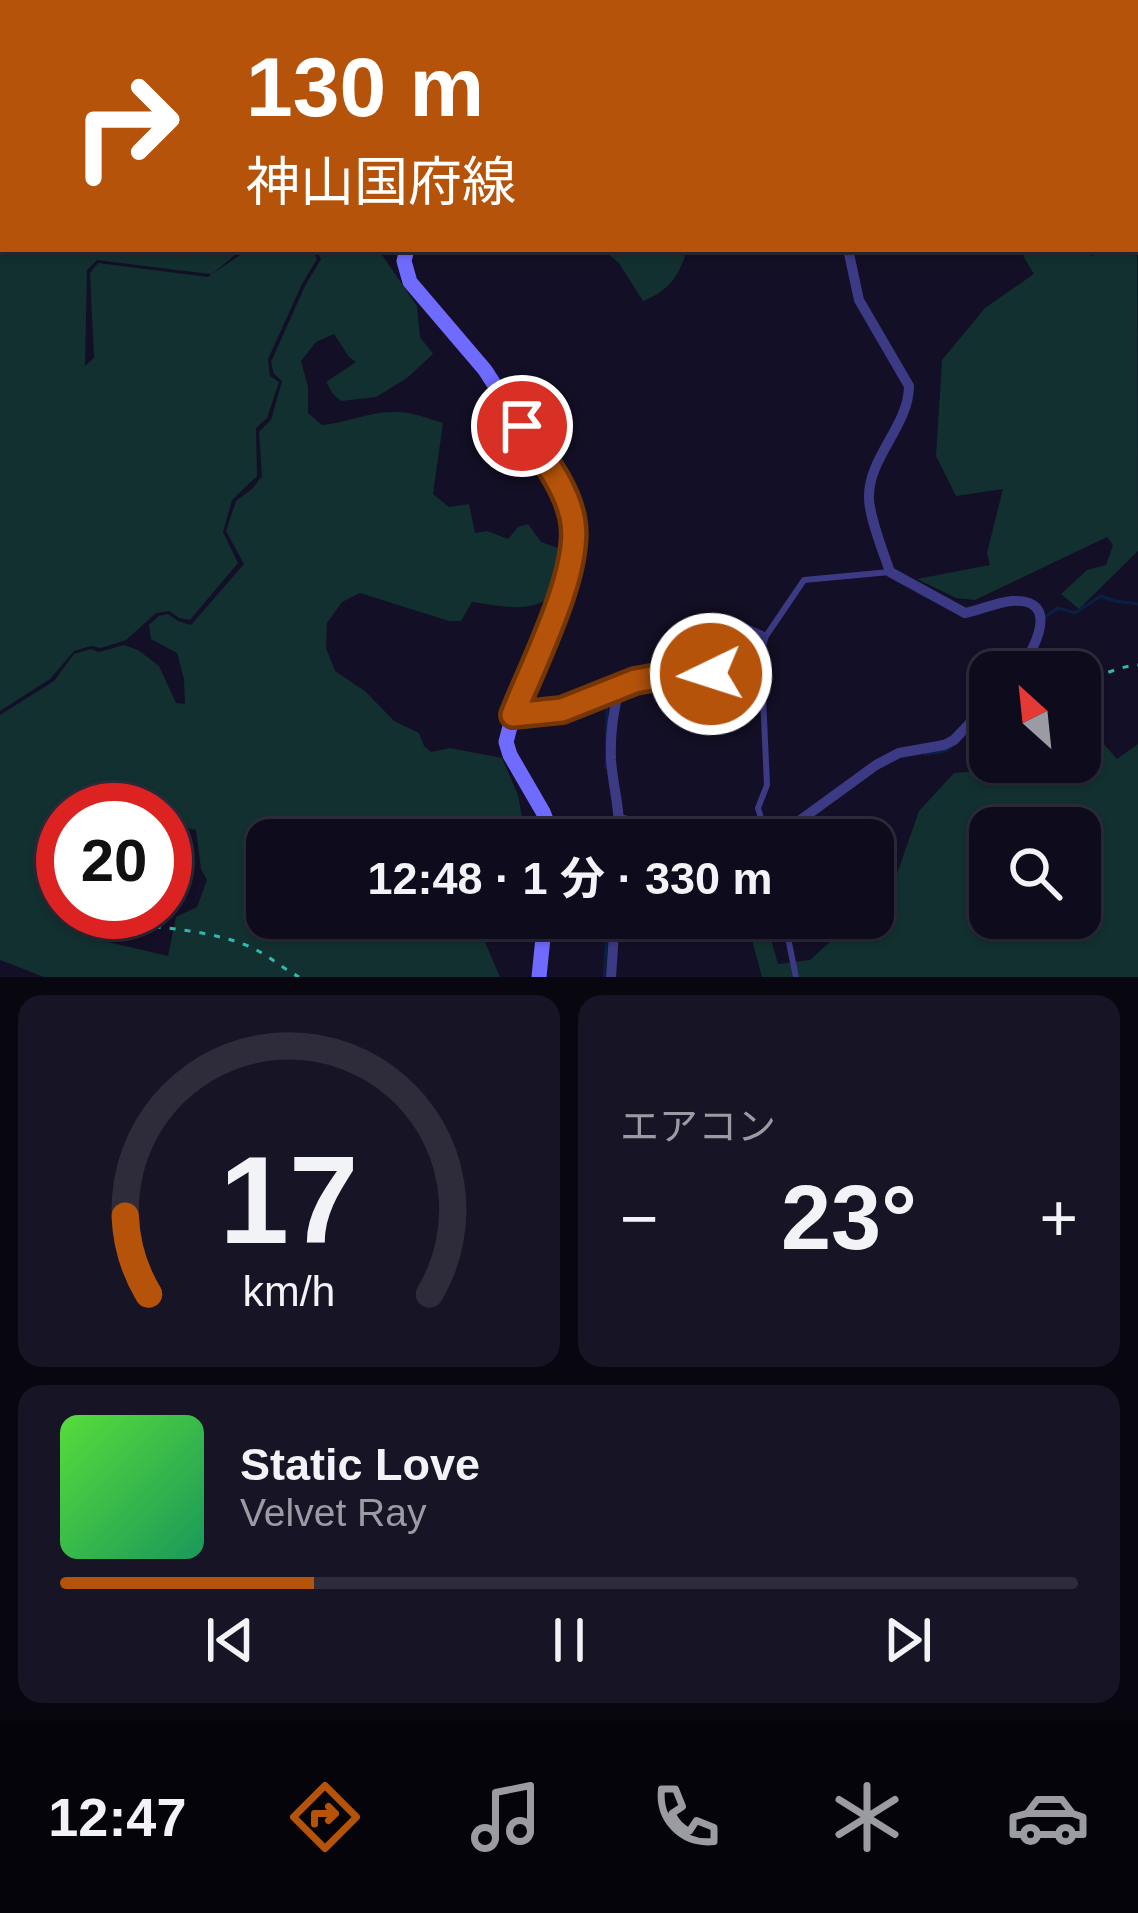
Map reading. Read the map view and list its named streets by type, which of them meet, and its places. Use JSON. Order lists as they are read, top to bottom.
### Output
{
  "north": "top left",
  "page": {
    "turn": ["130 m", "神山国府線"],
    "limit": "20",
    "trip": "12:48 · 1 分 · 330 m",
    "tile": "エアコン",
    "heat": ["−", "23°", "+"],
    "song": ["Static Love", "Velvet Ray"],
    "tabs": "12:47",
    "gauge": ["17", "km/h"]
  }
}
